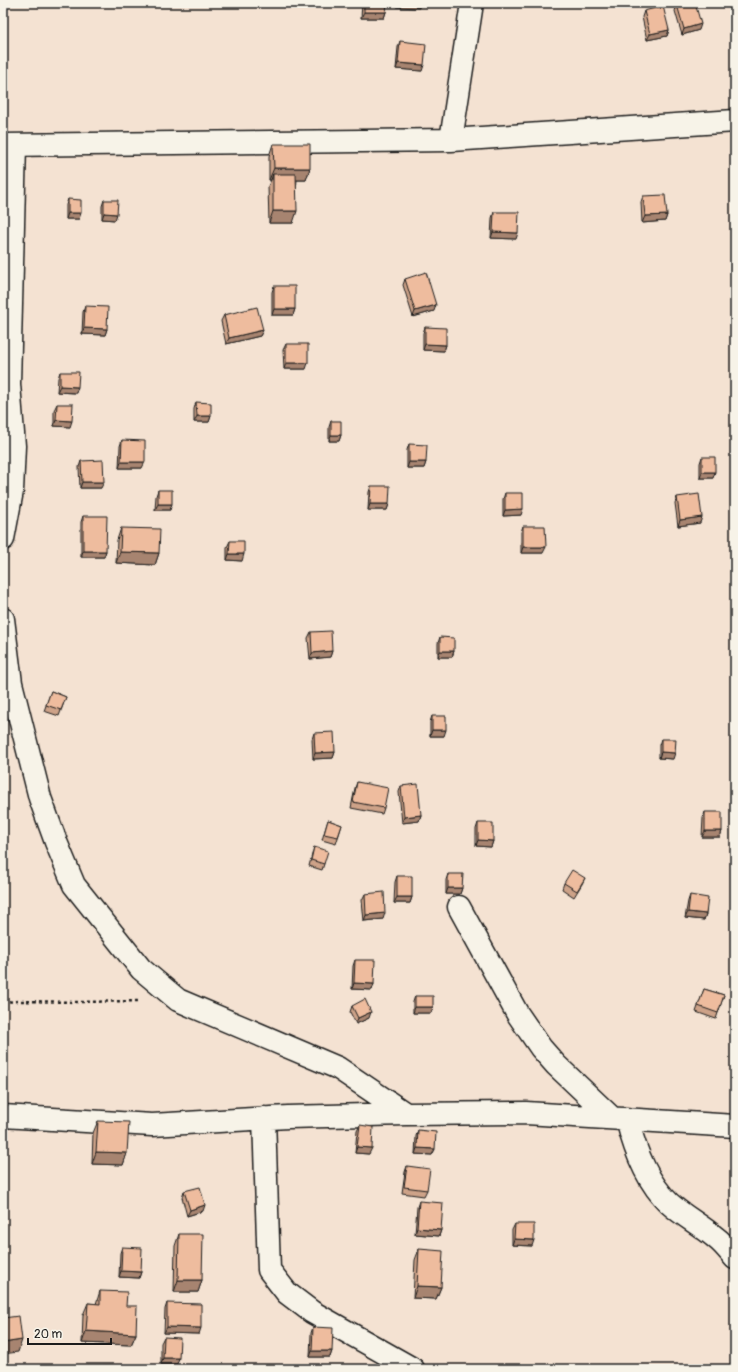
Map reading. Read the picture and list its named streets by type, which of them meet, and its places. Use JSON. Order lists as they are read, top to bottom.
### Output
{
  "scale_bar": "20 m"
}
